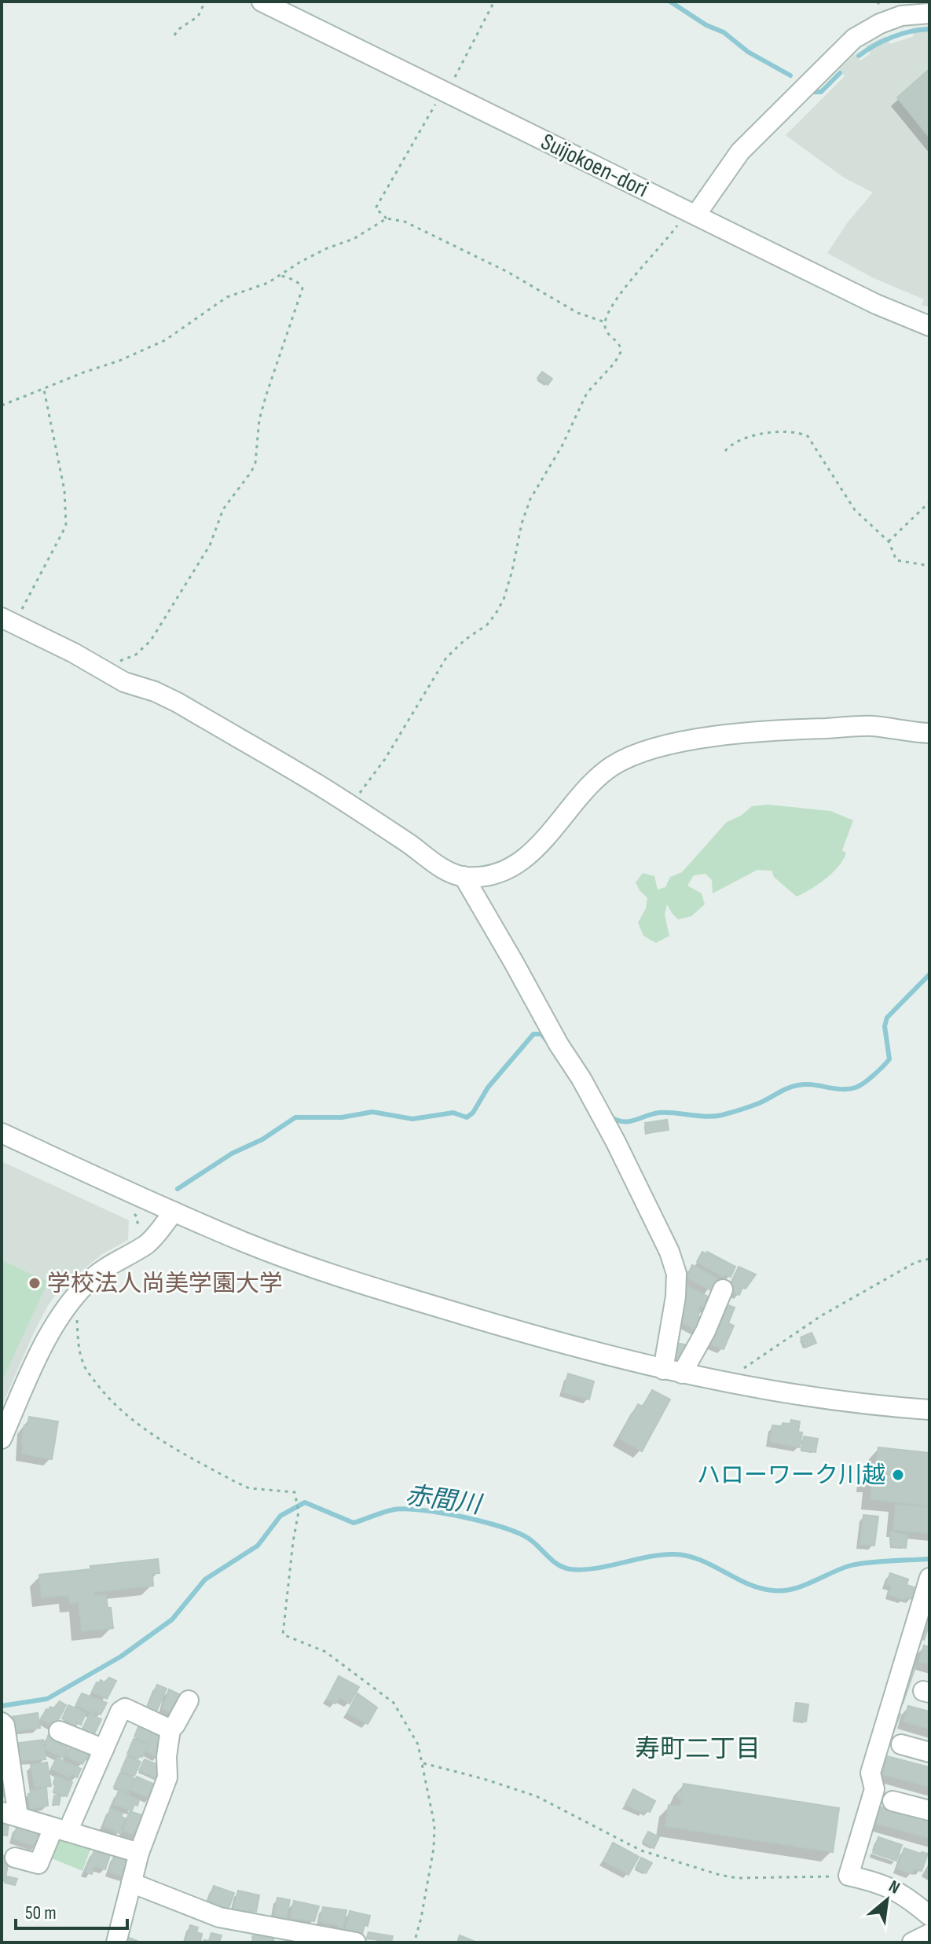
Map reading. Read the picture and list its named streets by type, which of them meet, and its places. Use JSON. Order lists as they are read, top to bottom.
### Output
{
  "streets": {
    "street": ["Suijokoen-dori"]
  },
  "districts": ["寿町二丁目"],
  "water": ["赤間川"],
  "places": ["学校法人尚美学園大学", "ハローワーク川越"],
  "scale_bar": "50 m",
  "north": "top right"
}
